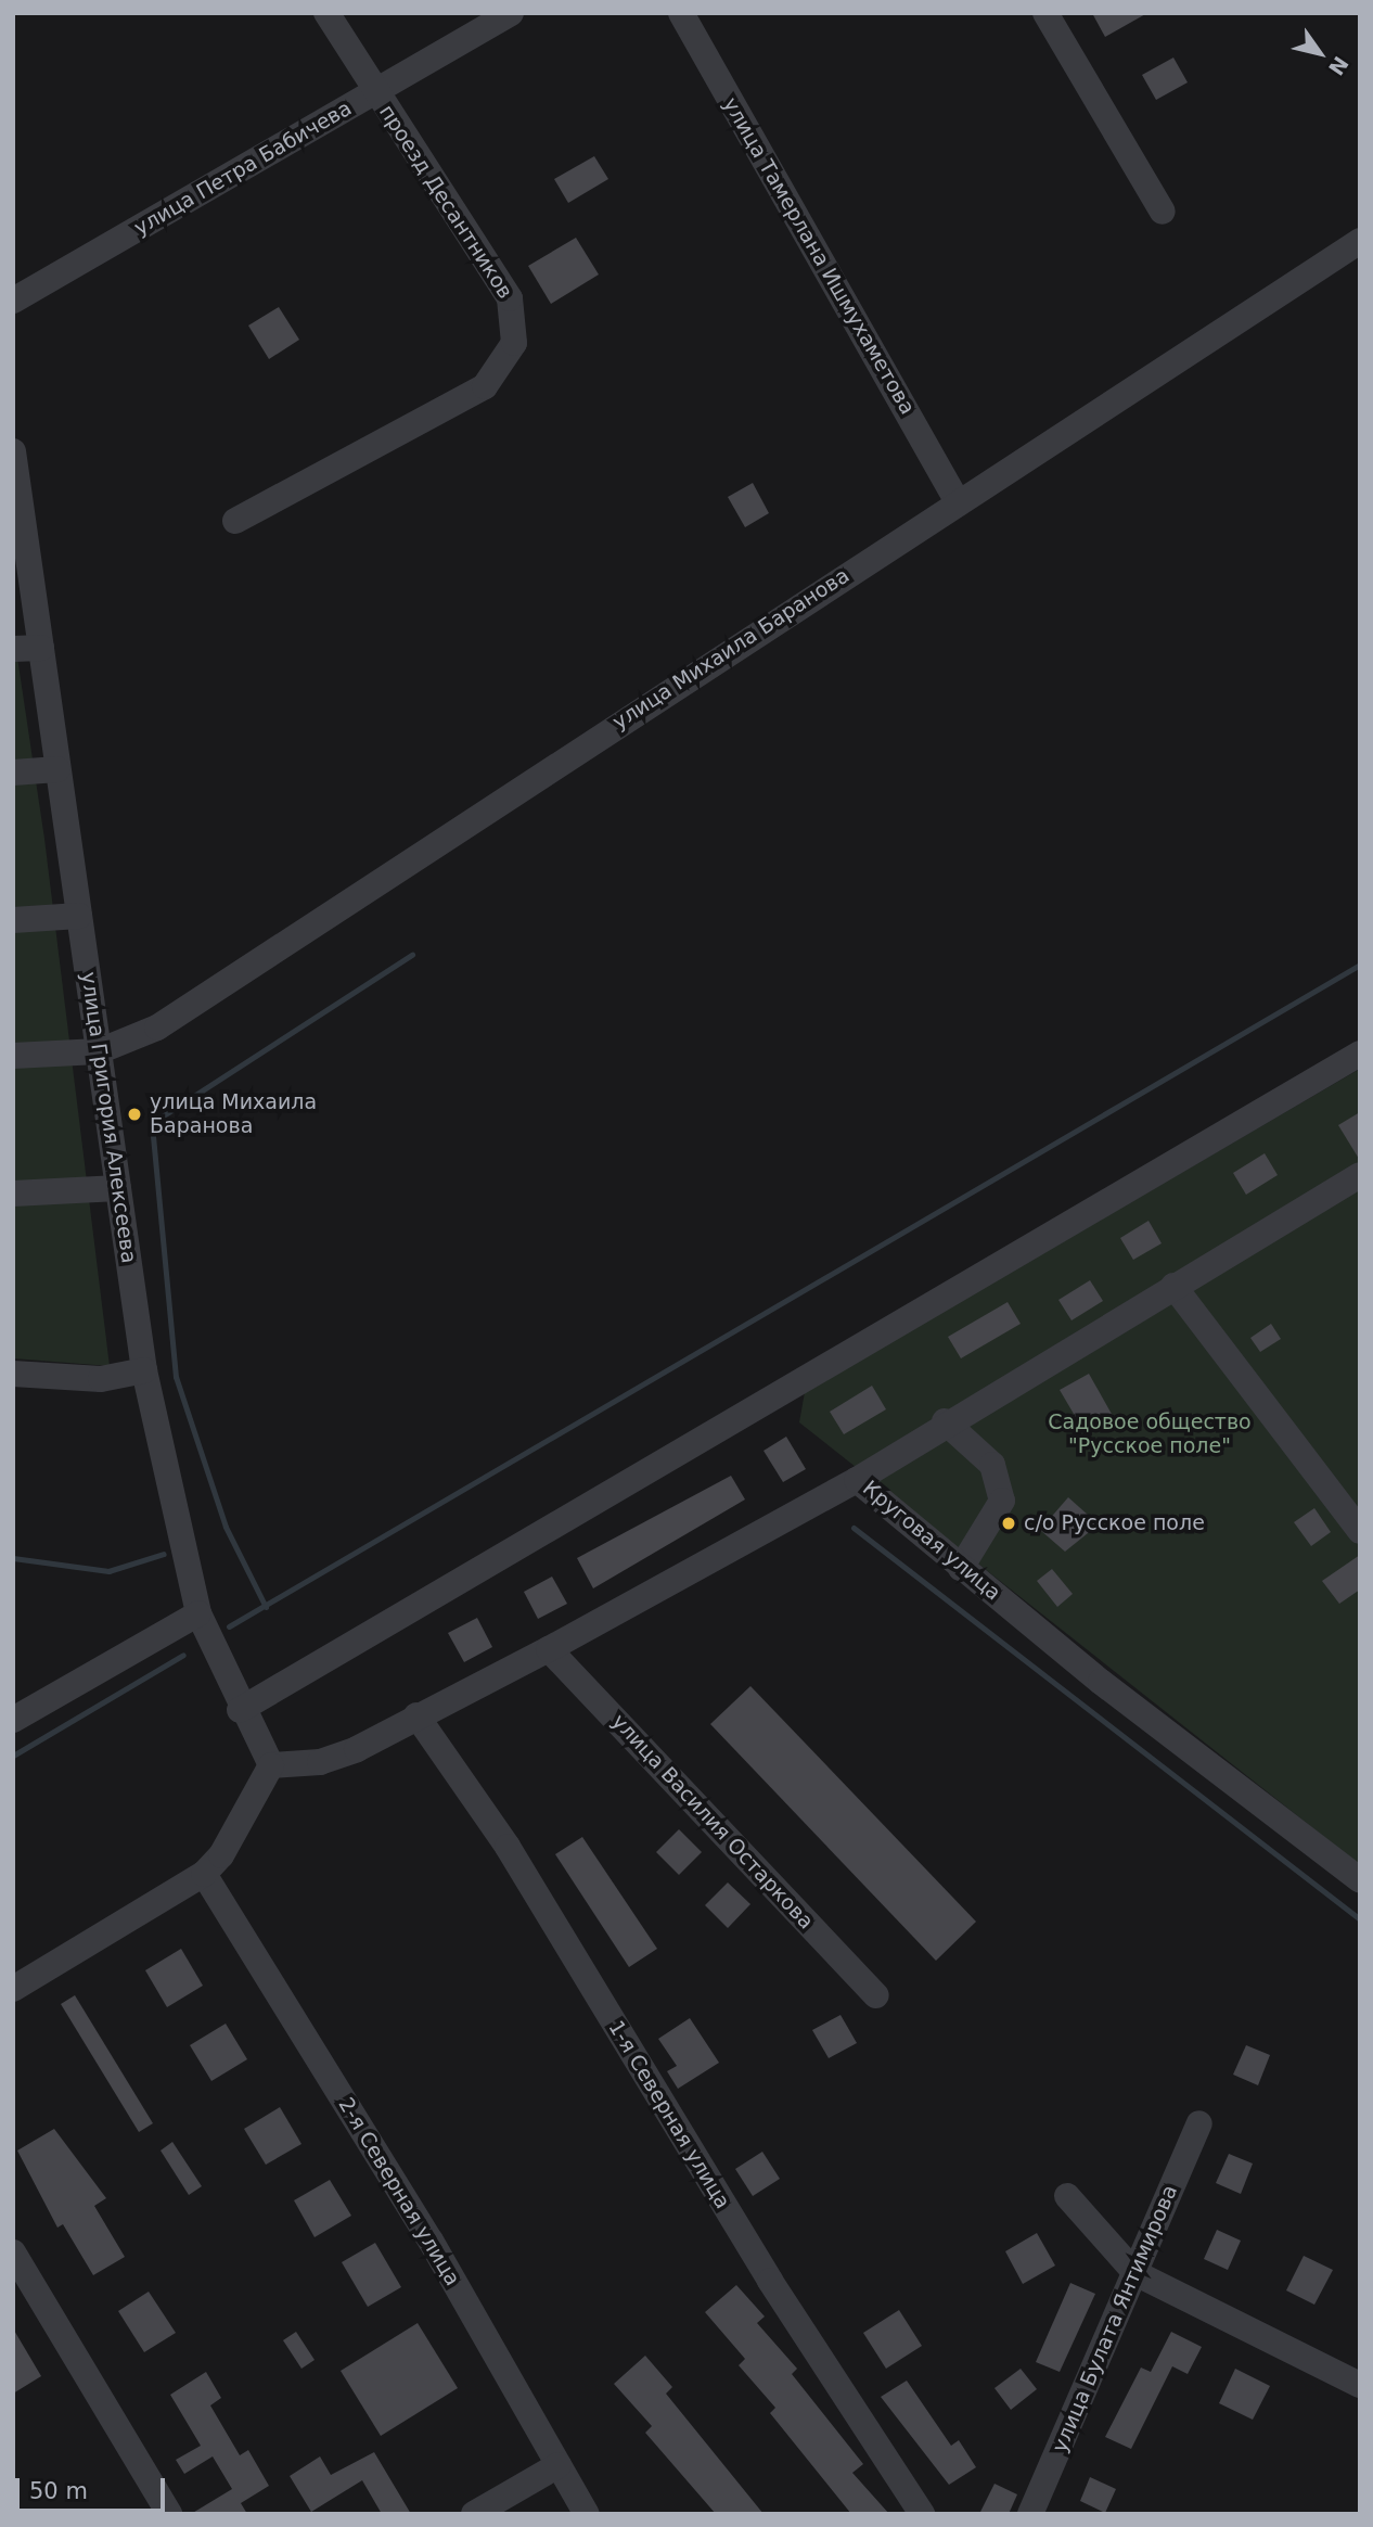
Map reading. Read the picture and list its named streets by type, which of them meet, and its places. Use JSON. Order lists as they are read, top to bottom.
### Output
{
  "streets": {
    "street": [
      "улица Петра Бабичева",
      "проезд Десантников",
      "улица Тамерлана Ишмухаметова",
      "улица Михаила Баранова",
      "улица Григория Алексеева",
      "Круговая улица",
      "улица Василия Остаркова",
      "1-я Северная улица",
      "2-я Северная улица",
      "улица Булата Янтимирова"
    ]
  },
  "crossings": [
    ["улица Петра Бабичева", "проезд Десантников"],
    ["улица Тамерлана Ишмухаметова", "улица Михаила Баранова"],
    ["улица Михаила Баранова", "улица Григория Алексеева"]
  ],
  "parks": ["Садовое общество \"Русское поле\""],
  "places": ["улица Михаила Баранова", "с/о Русское поле"],
  "scale_bar": "50 m",
  "north": "bottom right"
}
